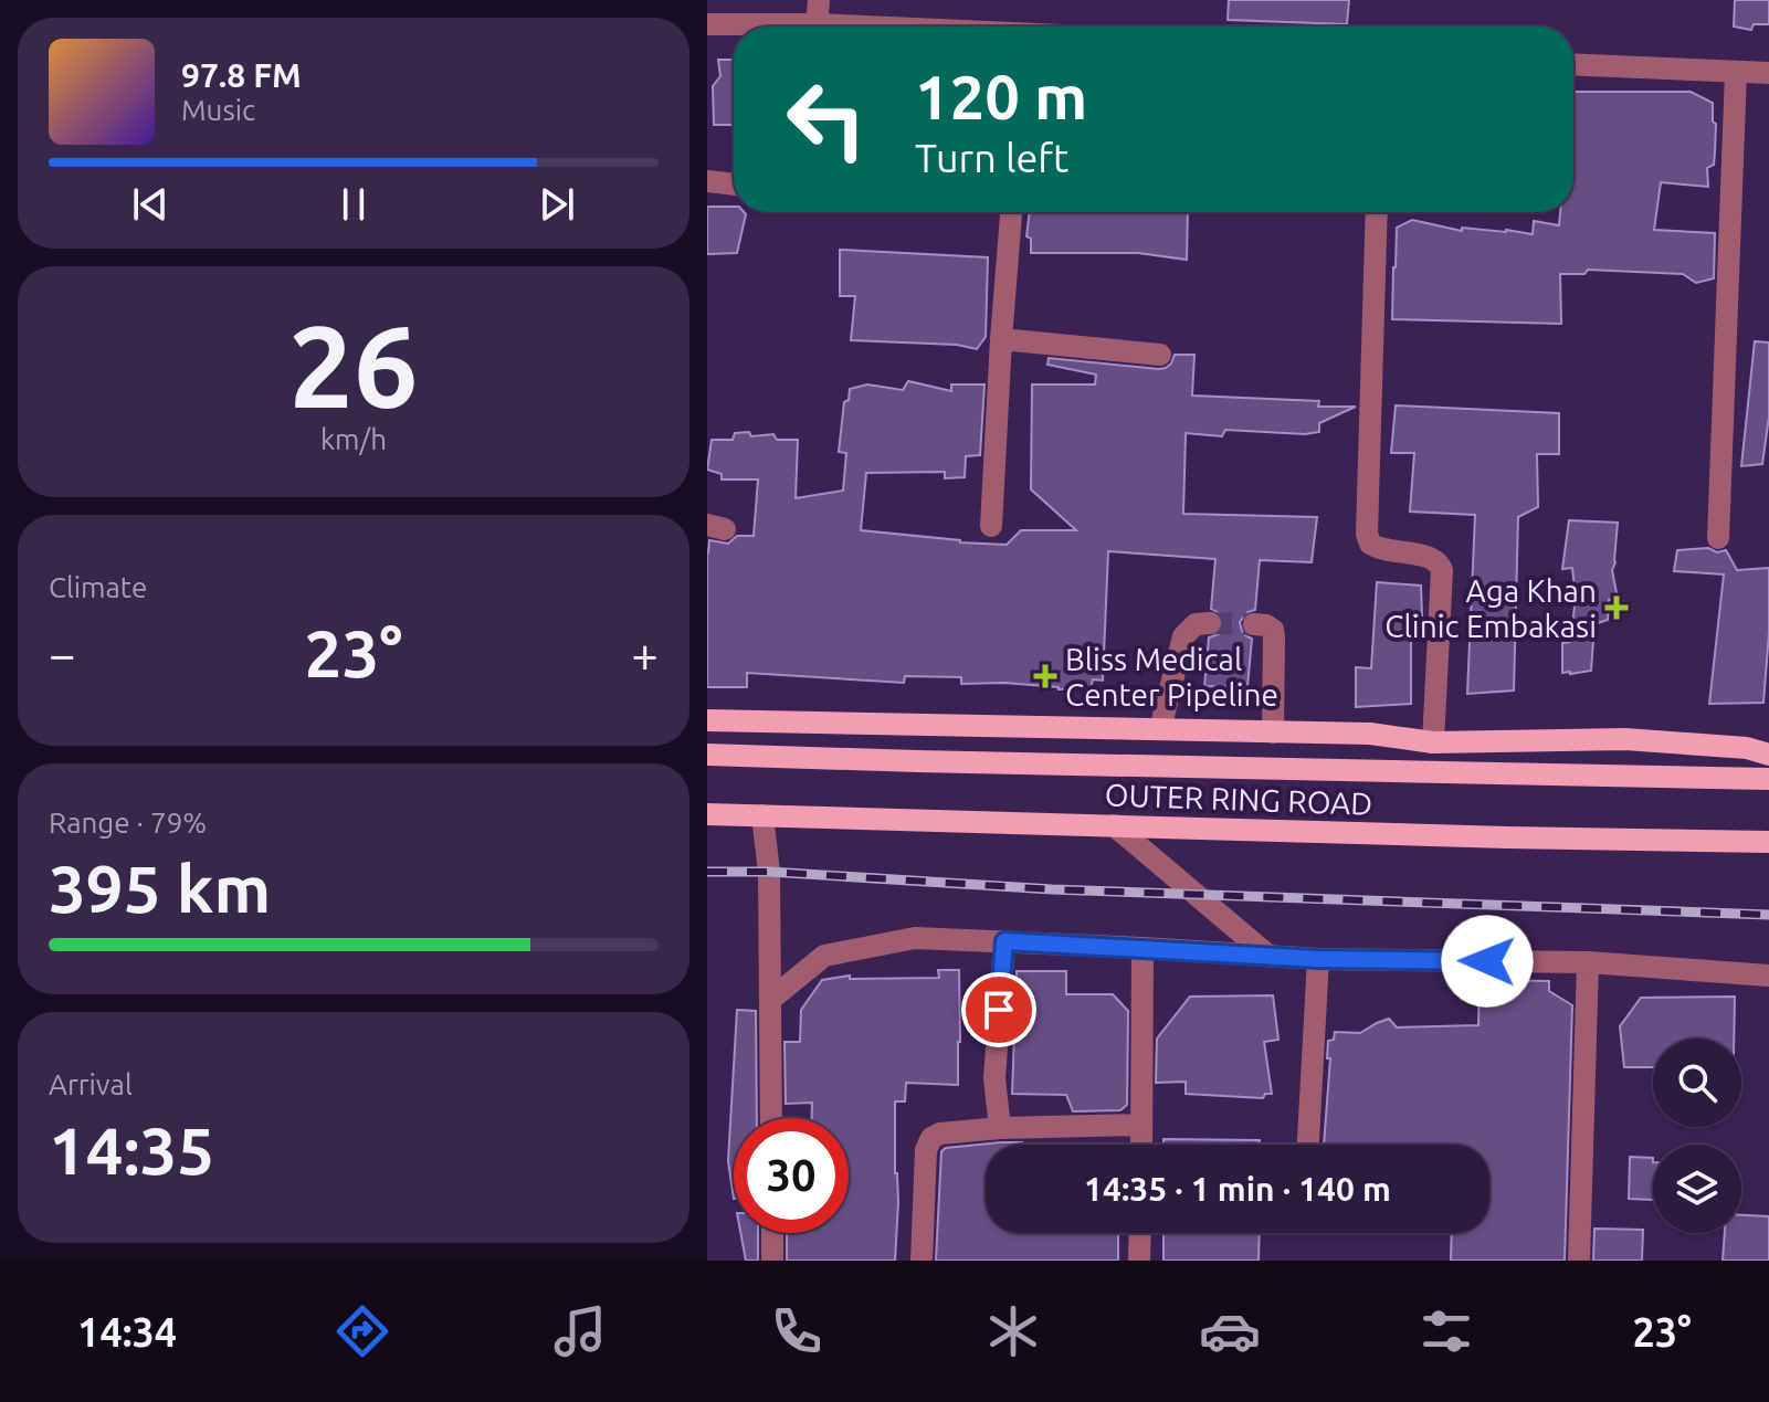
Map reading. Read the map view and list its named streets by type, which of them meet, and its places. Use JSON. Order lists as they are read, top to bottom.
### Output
{
  "streets": {
    "main road": ["OUTER RING ROAD"]
  },
  "places": {
    "health": ["Aga Khan Clinic Embakasi", "Bliss Medical Center Pipeline"]
  },
  "page": {
    "turn": ["120 m", "Turn left"],
    "song": ["97.8 FM", "Music"],
    "tile": [
      ["26", "km/h"],
      "Climate",
      ["Range · 79%", "395 km"],
      ["Arrival", "14:35"]
    ],
    "heat": ["−", "23°", "+"],
    "limit": "30",
    "trip": "14:35 · 1 min · 140 m",
    "tabs": ["14:34", "23°"]
  }
}
